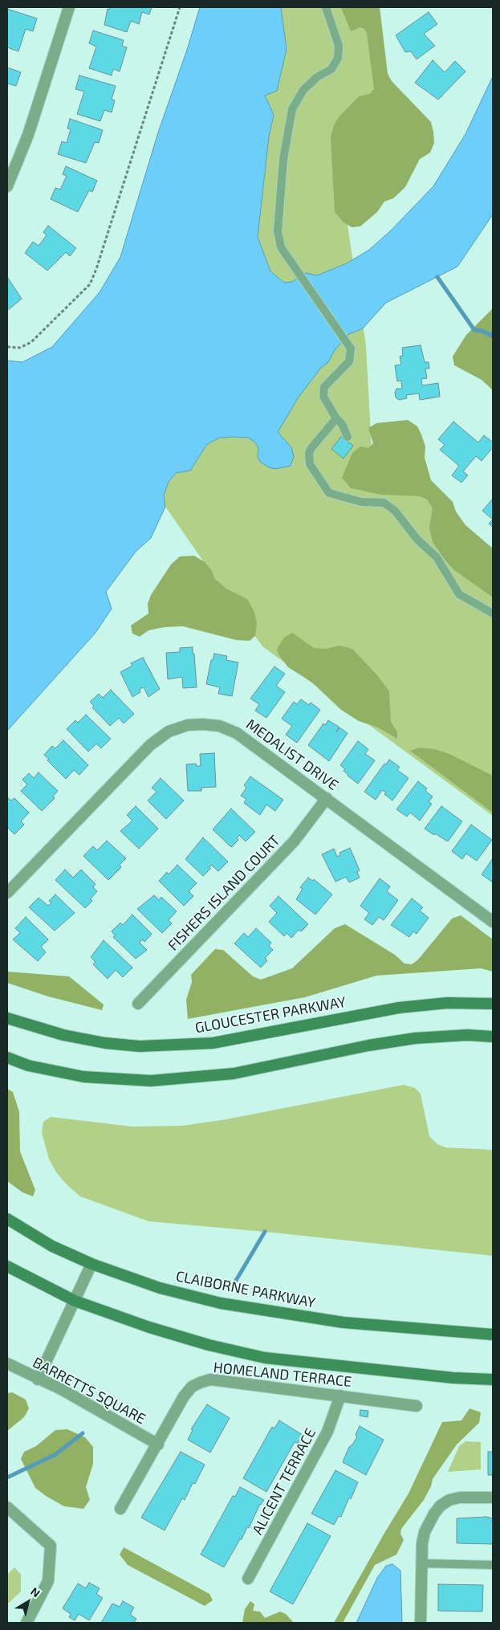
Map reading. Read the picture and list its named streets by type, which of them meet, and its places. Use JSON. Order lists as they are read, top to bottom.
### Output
{
  "streets": {
    "main road": ["GLOUCESTER PARKWAY", "CLAIBORNE PARKWAY"],
    "street": [
      "MEDALIST DRIVE",
      "FISHERS ISLAND COURT",
      "HOMELAND TERRACE",
      "BARRETTS SQUARE",
      "ALICENT TERRACE"
    ]
  },
  "crossings": [
    ["MEDALIST DRIVE", "FISHERS ISLAND COURT"],
    ["HOMELAND TERRACE", "BARRETTS SQUARE"],
    ["HOMELAND TERRACE", "ALICENT TERRACE"]
  ],
  "north": "top right"
}
